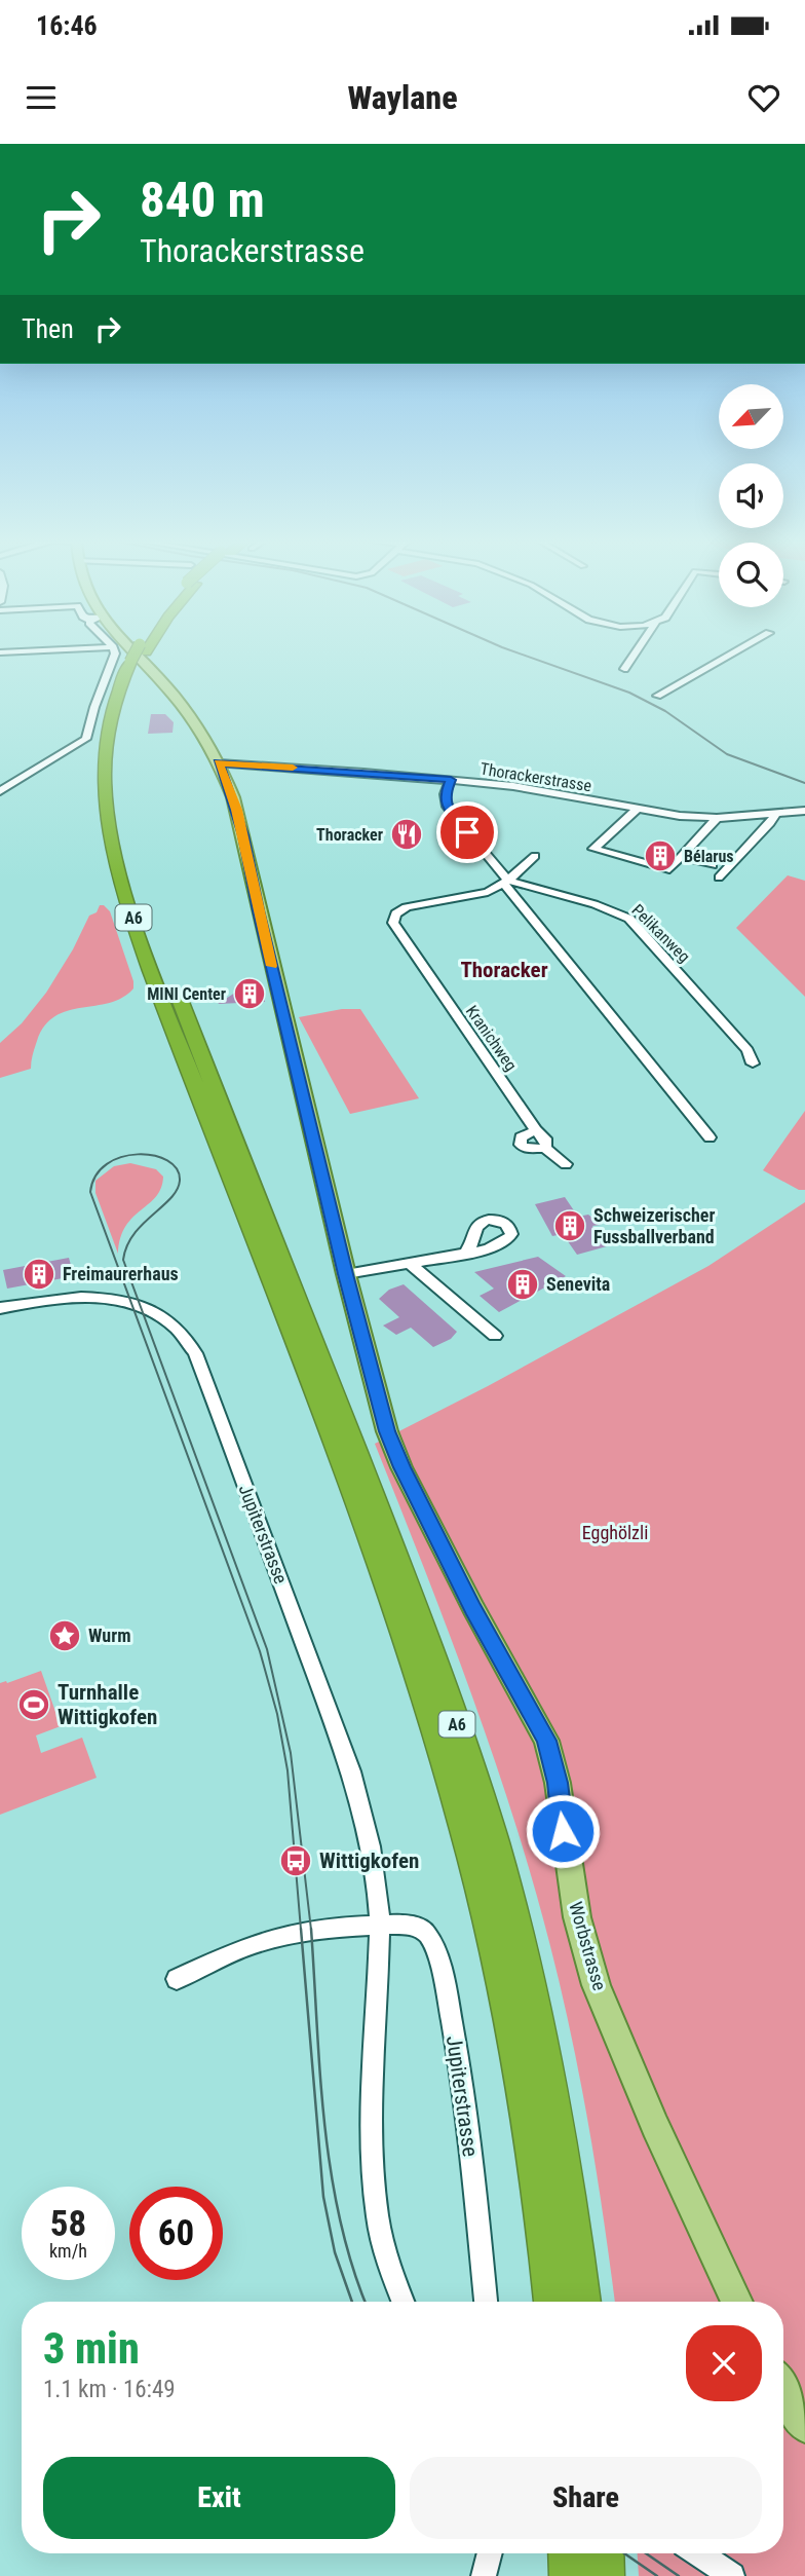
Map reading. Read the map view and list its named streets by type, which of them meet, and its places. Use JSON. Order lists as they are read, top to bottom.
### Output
{
  "streets": {
    "highway": ["A6"],
    "main road": ["Worbstrasse"],
    "street": [
      "Thorackerstrasse",
      "Pelikanweg",
      "Kranichweg",
      "Jupiterstrasse"
    ]
  },
  "crossings": [
    ["Thorackerstrasse", "Worbstrasse"],
    ["Pelikanweg", "Kranichweg"]
  ],
  "districts": ["Thoracker"],
  "parks": ["Egghölzli"],
  "places": {
    "restaurant": ["Thoracker"],
    "building": [
      "Bélarus",
      "MINI Center",
      "Schweizerischer Fussballverband",
      "Freimaurerhaus",
      "Senevita"
    ],
    "place": ["Wurm"],
    "sports": ["Turnhalle Wittigkofen"],
    "bus stop": ["Wittigkofen"]
  },
  "north": "bottom left",
  "page": {
    "status": "16:46",
    "header": "Waylane",
    "turn": ["840 m", "Thorackerstrasse"],
    "then": "Then",
    "speed": "58 km/h",
    "limit": "60",
    "heading": ["3 min", "1.1 km · 16:49"],
    "buttons": ["Exit", "Share"]
  }
}
